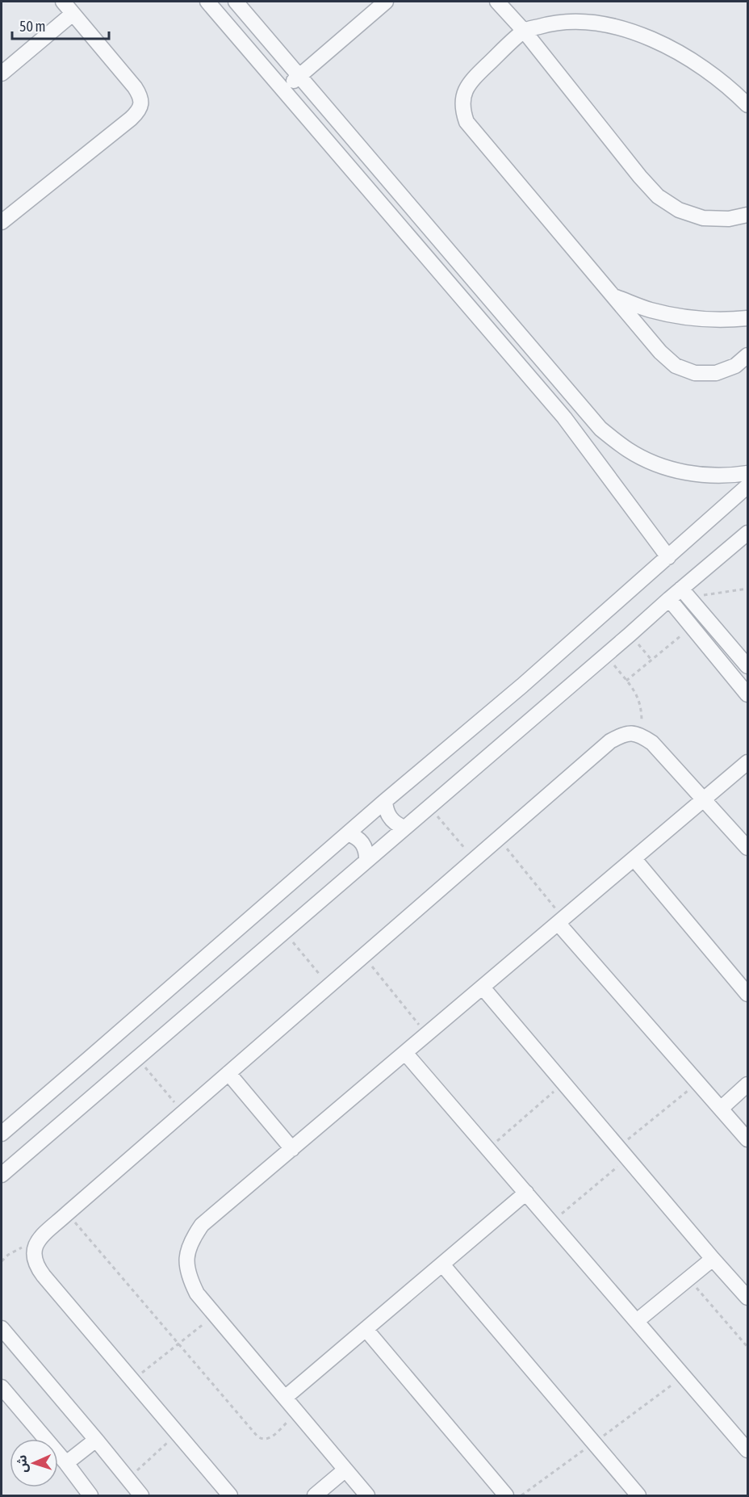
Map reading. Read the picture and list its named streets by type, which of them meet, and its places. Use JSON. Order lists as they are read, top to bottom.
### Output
{
  "scale_bar": "50 m",
  "north": "left"
}
